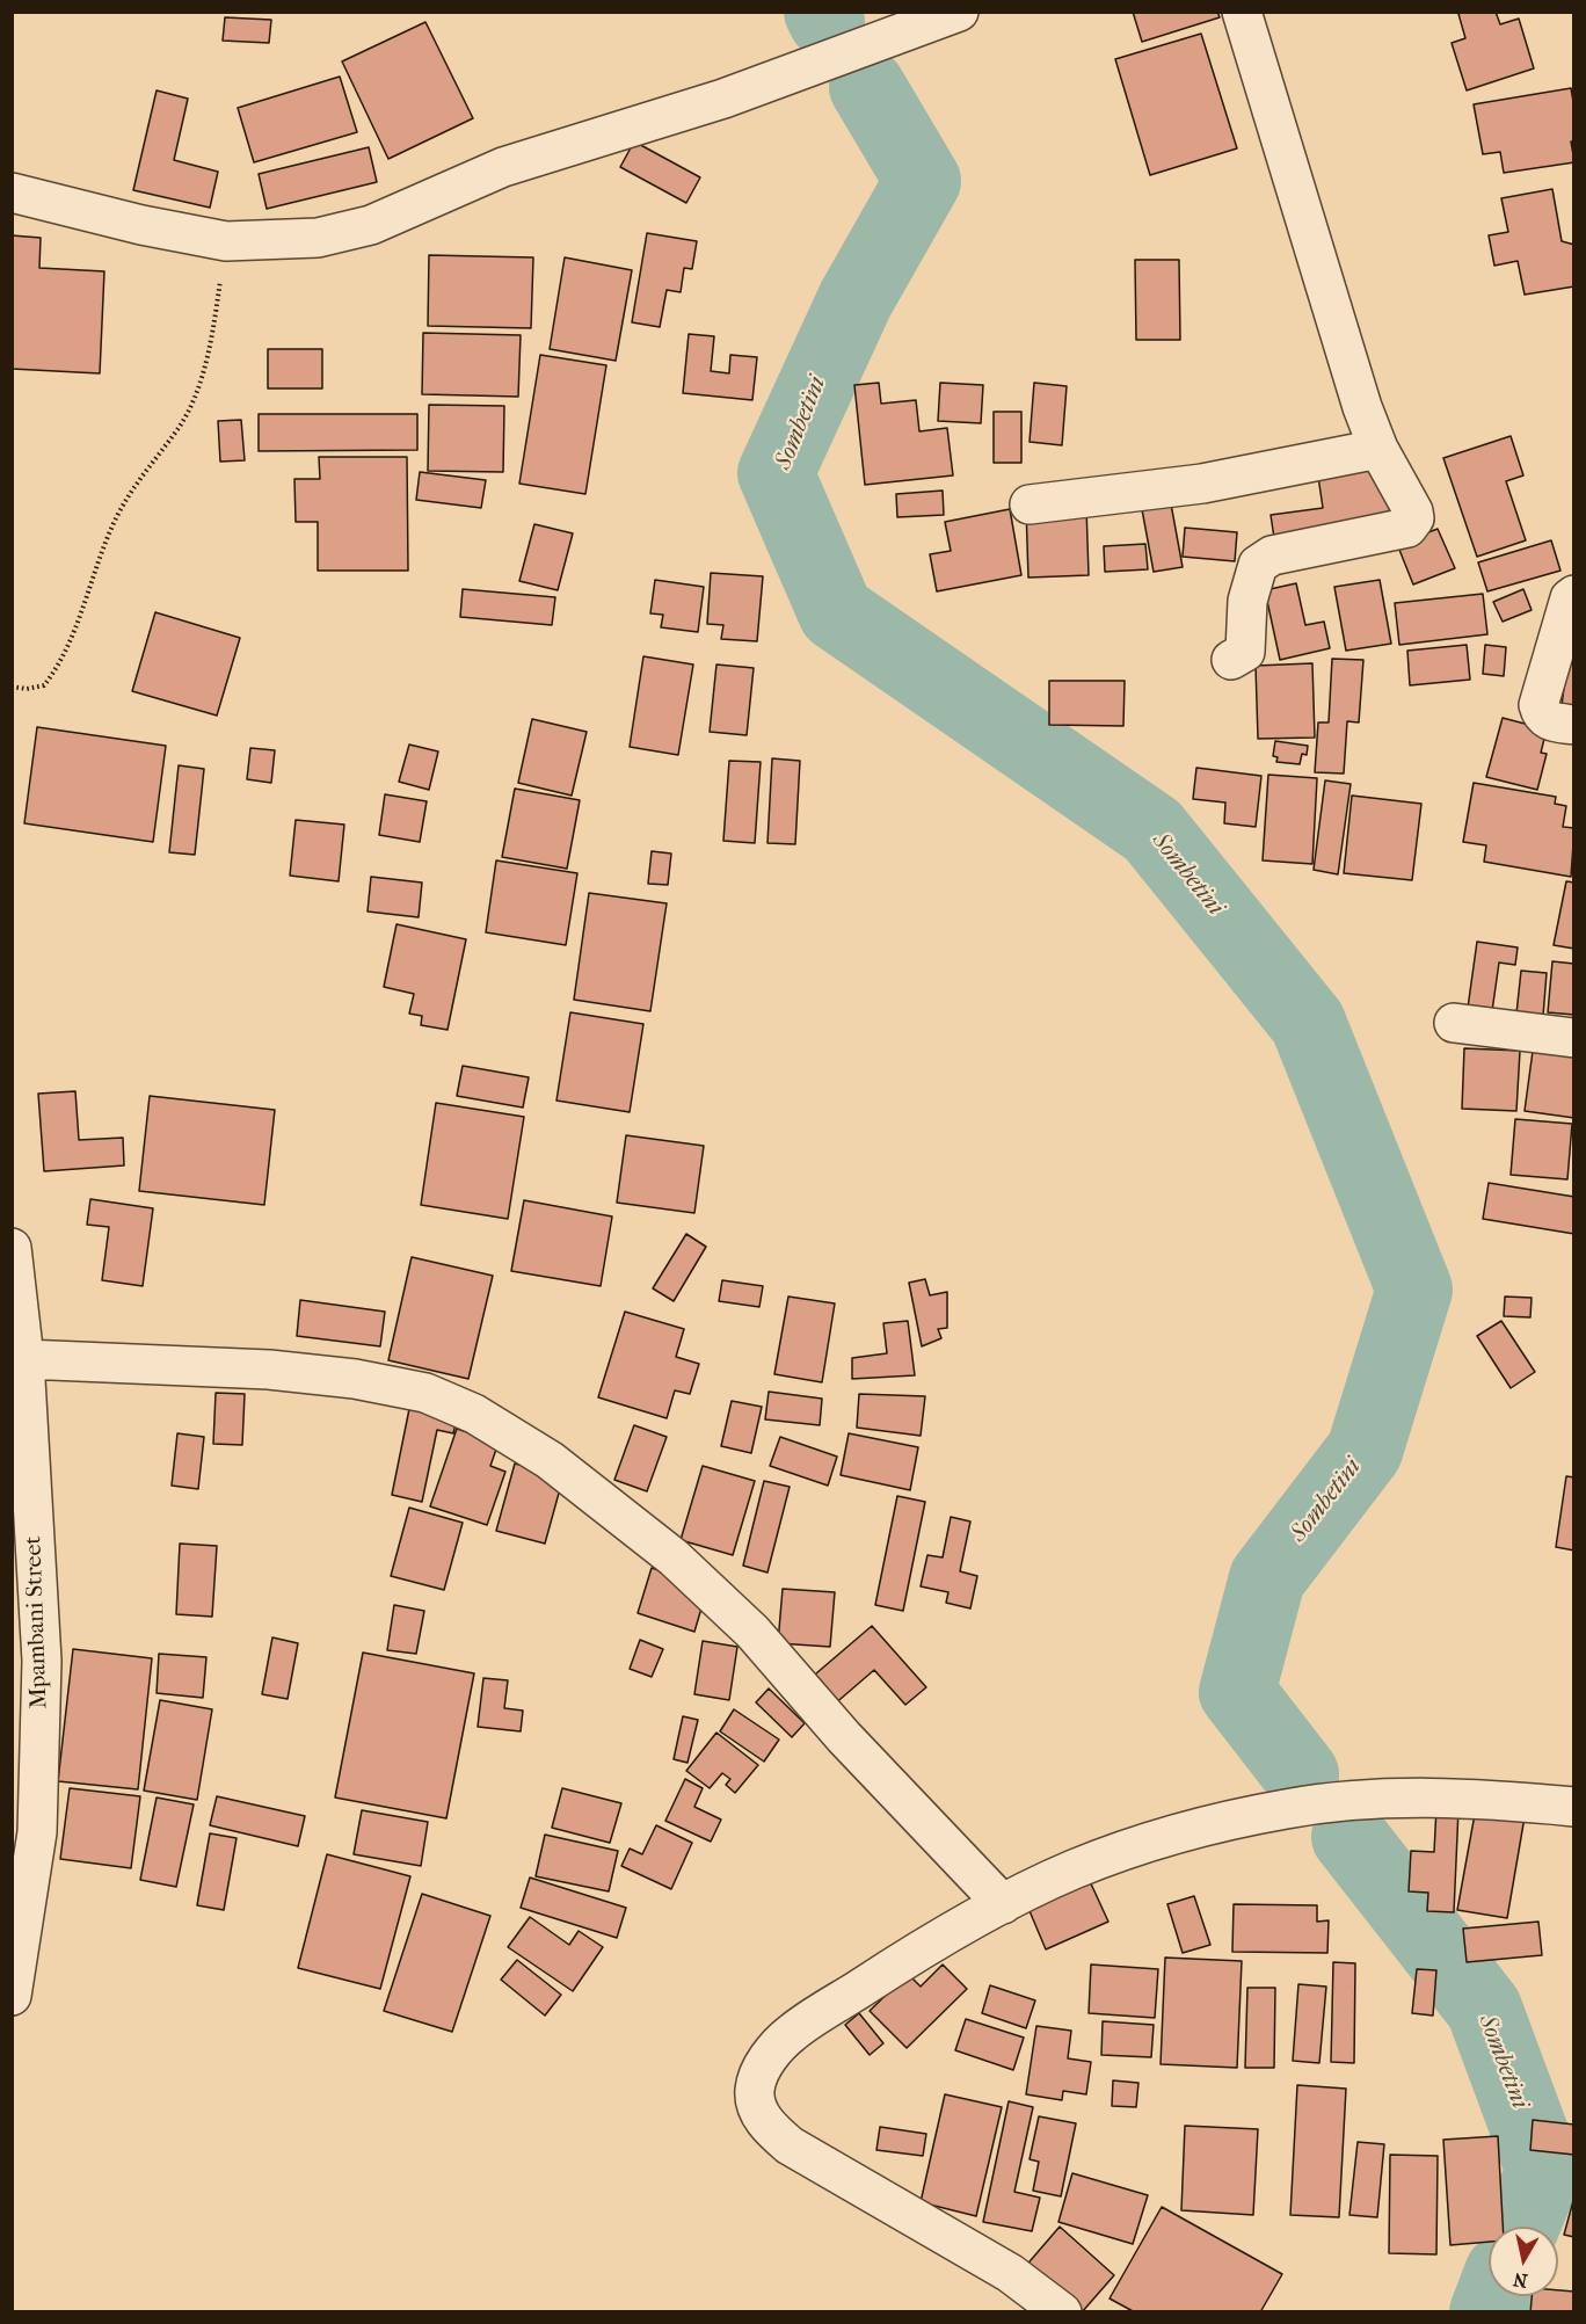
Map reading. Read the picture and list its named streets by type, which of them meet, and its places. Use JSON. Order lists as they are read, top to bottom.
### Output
{
  "streets": {
    "street": ["Mpambani Street"]
  },
  "water": ["Sombetini"],
  "north": "bottom"
}
